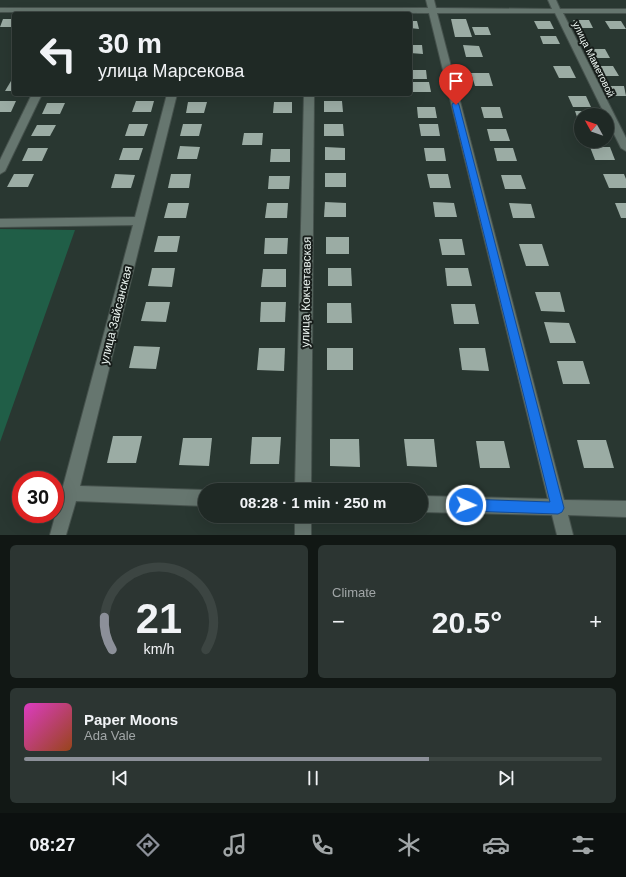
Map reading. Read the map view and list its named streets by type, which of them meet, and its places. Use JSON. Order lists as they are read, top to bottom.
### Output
{
  "streets": {
    "street": ["улица Маметовой", "улица Кокчетавская", "улица Зайсанская"]
  },
  "north": "top left",
  "page": {
    "turn": ["30 m", "улица Марсекова"],
    "limit": "30",
    "trip": "08:28 · 1 min · 250 m",
    "tile": "Climate",
    "heat": ["−", "20.5°", "+"],
    "song": ["Paper Moons", "Ada Vale"],
    "tabs": "08:27",
    "gauge": ["21", "km/h"]
  }
}
